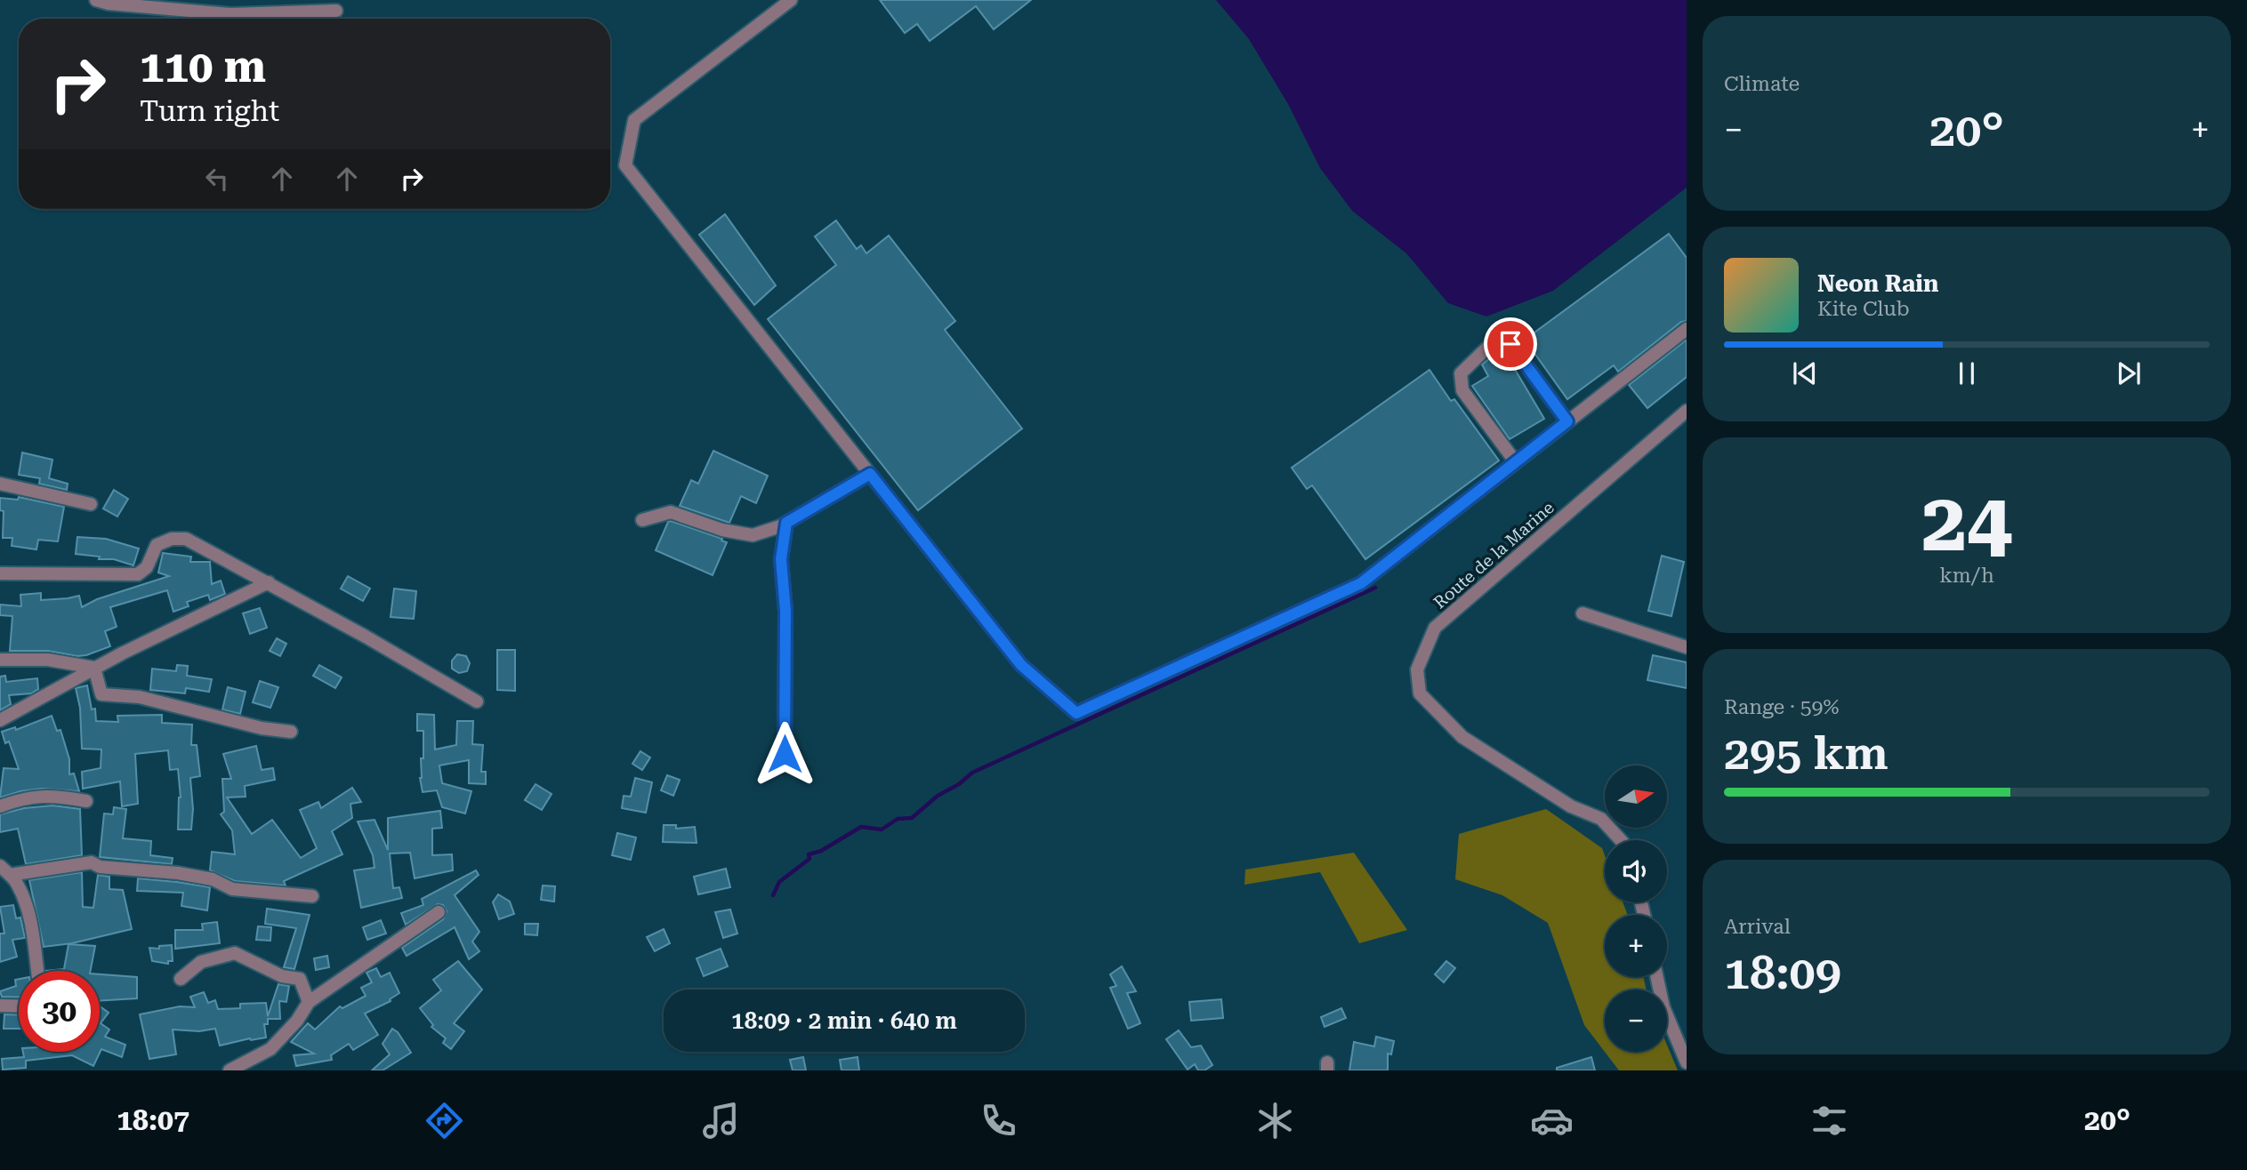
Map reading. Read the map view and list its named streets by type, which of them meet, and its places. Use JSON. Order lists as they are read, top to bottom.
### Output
{
  "streets": {
    "street": ["Route de la Marine"]
  },
  "north": "right",
  "page": {
    "tile": [
      "Climate",
      ["24", "km/h"],
      ["Range · 59%", "295 km"],
      ["Arrival", "18:09"]
    ],
    "turn": ["110 m", "Turn right"],
    "heat": ["−", "20°", "+"],
    "song": ["Neon Rain", "Kite Club"],
    "map_buttons": ["+", "−"],
    "limit": "30",
    "trip": "18:09 · 2 min · 640 m",
    "tabs": ["18:07", "20°"]
  }
}
